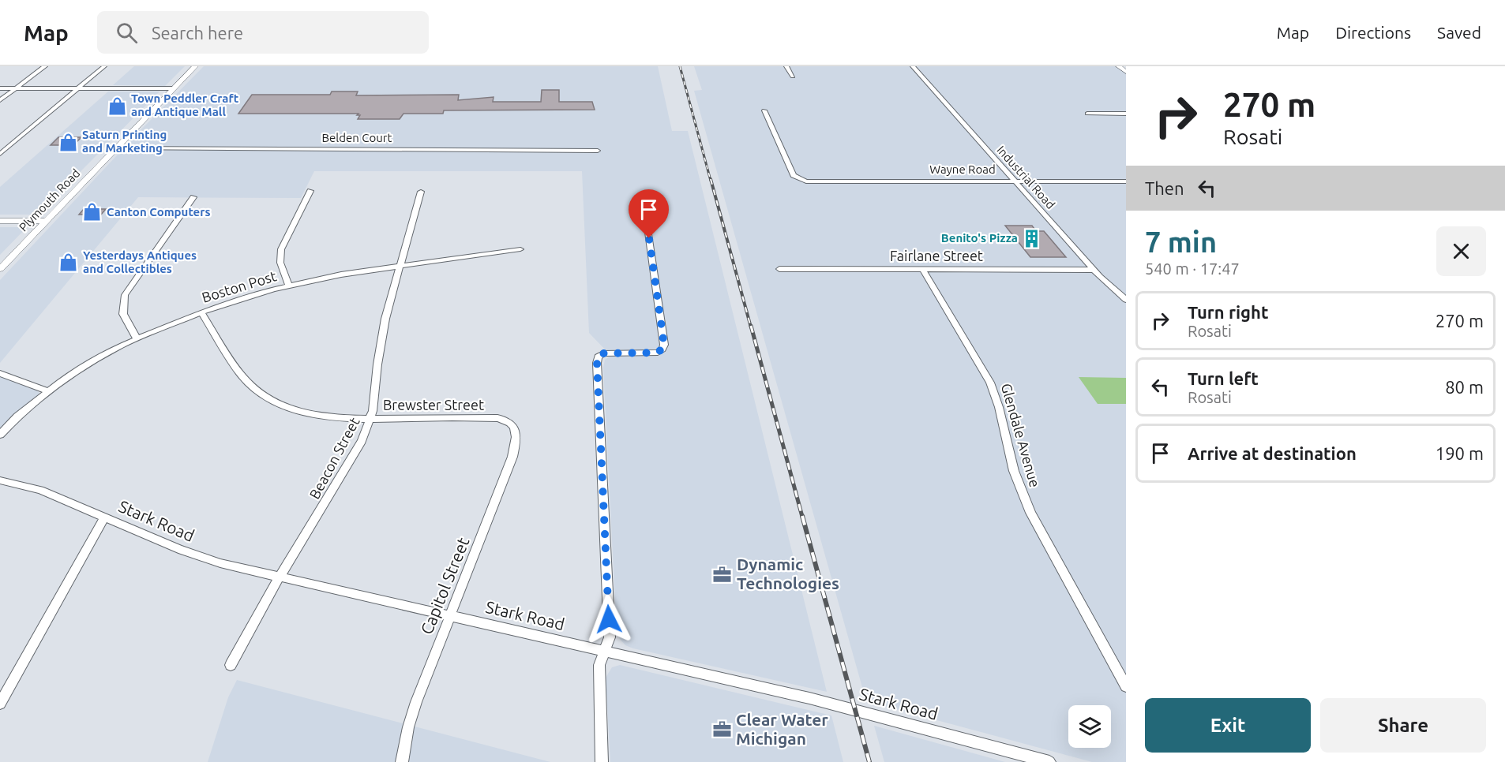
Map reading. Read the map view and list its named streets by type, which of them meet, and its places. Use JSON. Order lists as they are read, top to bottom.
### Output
{
  "streets": {
    "main road": ["Plymouth Road"],
    "street": [
      "Belden Court",
      "Wayne Road",
      "Industrial Road",
      "Fairlane Street",
      "Boston Post",
      "Brewster Street",
      "Glendale Avenue",
      "Beacon Street",
      "Stark Road",
      "Capitol Street"
    ]
  },
  "crossings": [
    ["Belden Court", "Plymouth Road"],
    ["Wayne Road", "Industrial Road"],
    ["Industrial Road", "Fairlane Street"],
    ["Fairlane Street", "Glendale Avenue"],
    ["Boston Post", "Brewster Street"],
    ["Boston Post", "Beacon Street"],
    ["Brewster Street", "Beacon Street"],
    ["Brewster Street", "Capitol Street"],
    ["Beacon Street", "Stark Road"],
    ["Stark Road", "Capitol Street"]
  ],
  "places": {
    "shop": [
      "Town Peddler Craft and Antique Mall",
      "Saturn Printing and Marketing",
      "Canton Computers",
      "Yesterdays Antiques and Collectibles"
    ],
    "building": ["Benito's Pizza"],
    "office": ["Dynamic Technologies", "Clear Water Michigan"]
  },
  "page": {
    "header": "Map",
    "search": "Search here",
    "nav": ["Map", "Directions", "Saved"],
    "turn": ["270 m", "Rosati"],
    "then": "Then",
    "heading": ["7 min", "540 m · 17:47"],
    "list": [
      {
        "name": "Turn right",
        "note": "Rosati",
        "value": "270 m"
      },
      {
        "name": "Turn left",
        "note": "Rosati",
        "value": "80 m"
      },
      {
        "name": "Arrive at destination",
        "value": "190 m"
      }
    ],
    "buttons": ["Exit", "Share"]
  }
}
